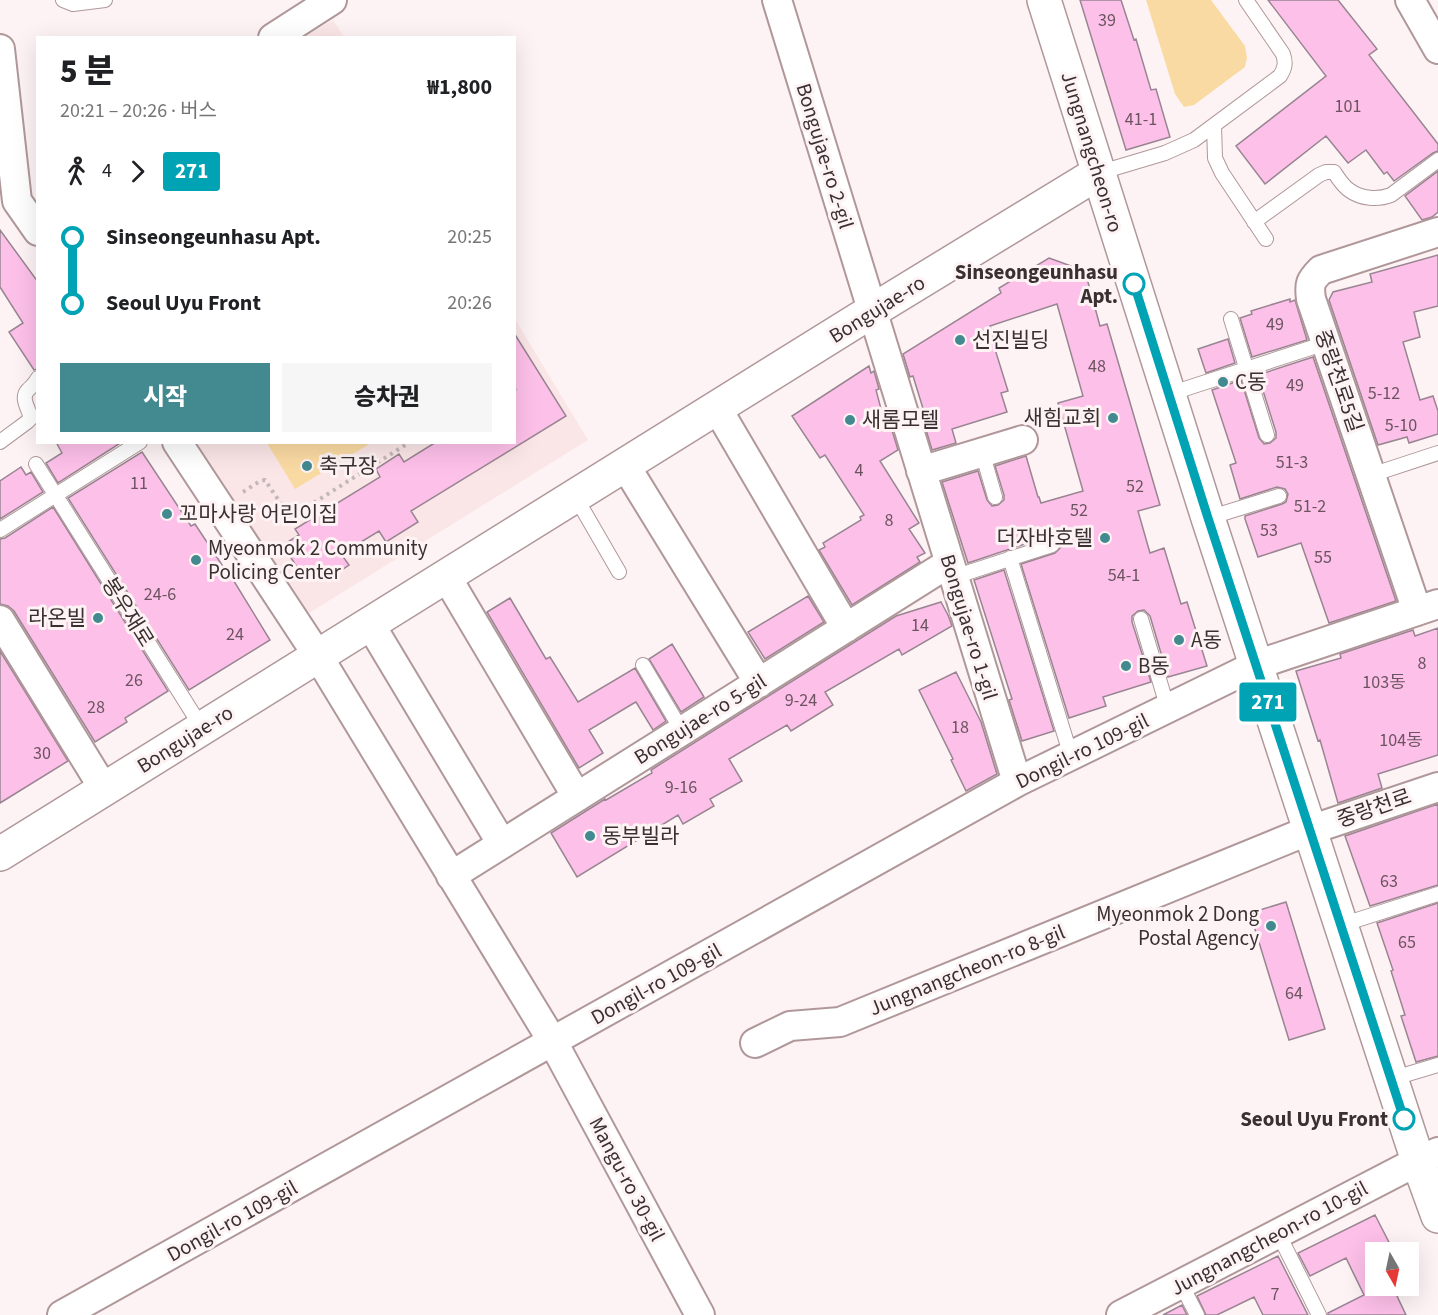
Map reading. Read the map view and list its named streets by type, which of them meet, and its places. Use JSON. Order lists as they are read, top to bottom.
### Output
{
  "streets": {
    "street": [
      "Jungnangcheon-ro",
      "Bongujae-ro 2-gil",
      "Bongujae-ro",
      "중랑천로5길",
      "Bongujae-ro 1-gil",
      "Bongujae-ro 5-gil",
      "Dongil-ro 109-gil",
      "중랑천로",
      "Jungnangcheon-ro 8-gil",
      "Mangu-ro 30-gil",
      "Jungnangcheon-ro 10-gil"
    ],
    "lane": ["봉우재로"]
  },
  "crossings": [
    ["Jungnangcheon-ro", "Bongujae-ro"],
    ["Jungnangcheon-ro", "Dongil-ro 109-gil"],
    ["Jungnangcheon-ro", "중랑천로"],
    ["Jungnangcheon-ro", "Jungnangcheon-ro 8-gil"],
    ["Jungnangcheon-ro", "Jungnangcheon-ro 10-gil"],
    ["Bongujae-ro 2-gil", "Bongujae-ro"],
    ["Bongujae-ro 2-gil", "Bongujae-ro 1-gil"],
    ["Bongujae-ro", "봉우재로"],
    ["Bongujae-ro", "Bongujae-ro 1-gil"],
    ["중랑천로5길", "Dongil-ro 109-gil"],
    ["Bongujae-ro 1-gil", "Bongujae-ro 5-gil"],
    ["Bongujae-ro 1-gil", "Dongil-ro 109-gil"],
    ["Dongil-ro 109-gil", "Mangu-ro 30-gil"],
    ["중랑천로", "Jungnangcheon-ro 8-gil"]
  ],
  "places": [
    "Sinseongeunhasu Apt.",
    "선진빌딩",
    "C동",
    "새힘교회",
    "새롬모텔",
    "축구장",
    "꼬마사랑 어린이집",
    "더자바호텔",
    "Myeonmok 2 Community Policing Center",
    "라온빌",
    "A동",
    "B동",
    "동부빌라",
    "Myeonmok 2 Dong Postal Agency",
    "Seoul Uyu Front"
  ],
  "lines": ["bus line 271"],
  "house_numbers": [
    "39",
    "101",
    "41-1",
    "49",
    "48",
    "49",
    "5-12",
    "5-10",
    "51-3",
    "4",
    "11",
    "52",
    "51-2",
    "52",
    "8",
    "53",
    "55",
    "54-1",
    "24-6",
    "14",
    "24",
    "8",
    "26",
    "103동",
    "9-24",
    "28",
    "18",
    "104동",
    "30",
    "9-16",
    "63",
    "65",
    "64",
    "7"
  ],
  "north": "bottom",
  "page": {
    "on_map": "271",
    "heading": ["5 분", "20:21 – 20:26 · 버스", "₩1,800"],
    "legs": ["4", "271"],
    "list": [
      {
        "name": "Sinseongeunhasu Apt.",
        "value": "20:25"
      },
      {
        "name": "Seoul Uyu Front",
        "value": "20:26"
      }
    ],
    "buttons": ["시작", "승차권"]
  }
}
